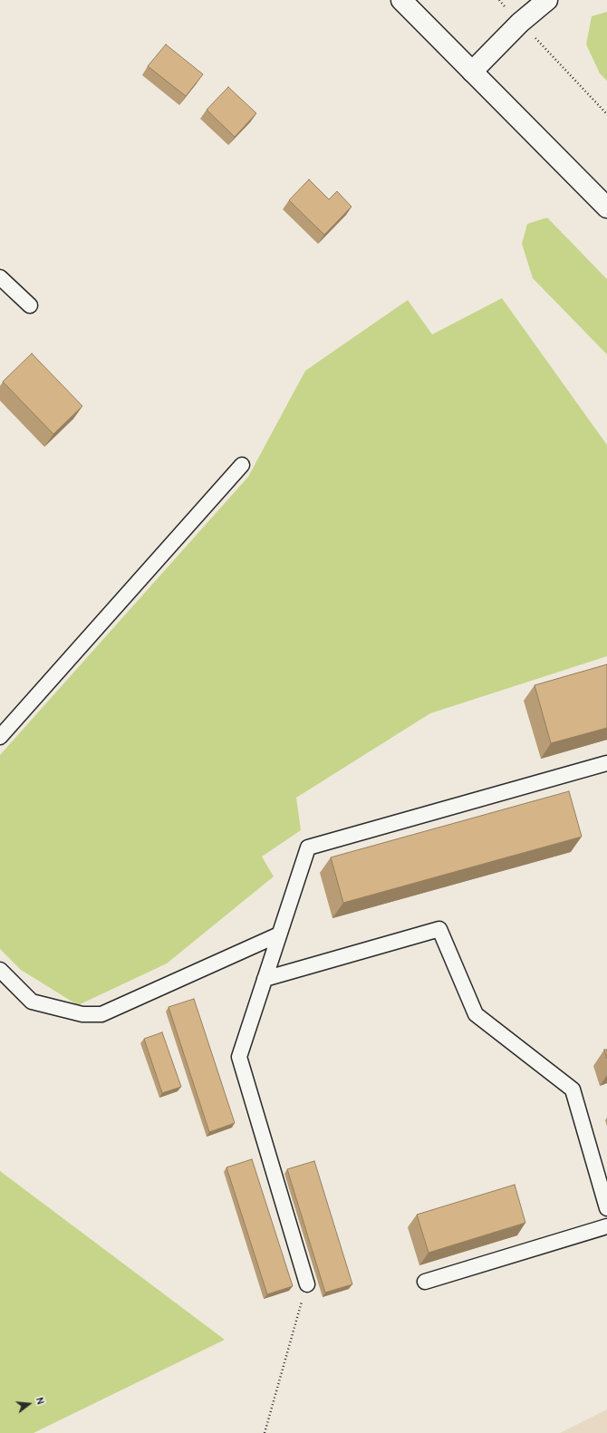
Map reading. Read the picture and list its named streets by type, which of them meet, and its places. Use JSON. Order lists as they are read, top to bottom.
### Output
{
  "north": "right"
}
